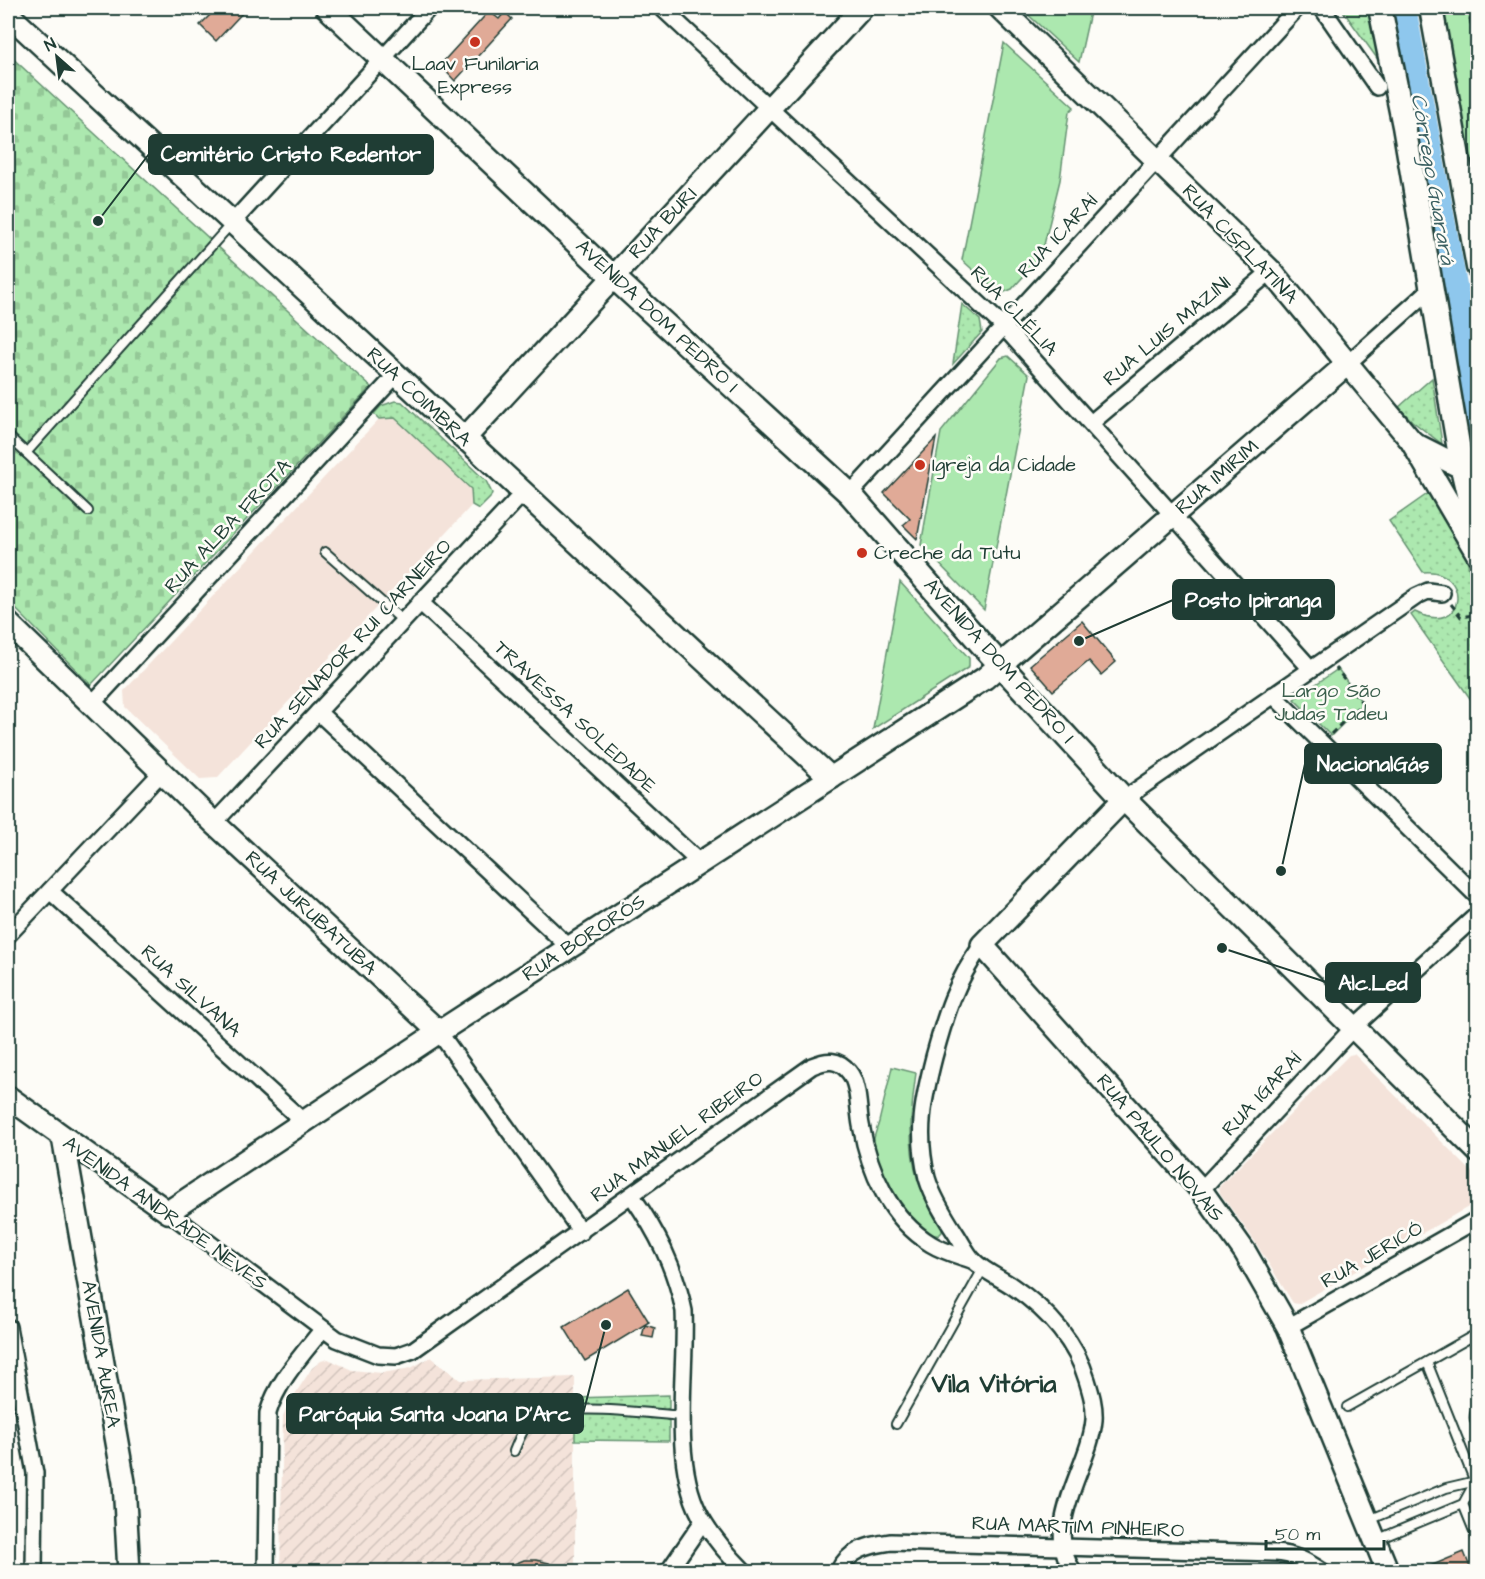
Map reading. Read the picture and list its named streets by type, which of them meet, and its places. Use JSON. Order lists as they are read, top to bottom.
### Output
{
  "streets": {
    "main road": ["AVENIDA DOM PEDRO I"],
    "street": [
      "RUA BURI",
      "RUA ICARAÍ",
      "RUA CISPLATINA",
      "RUA CLÉLIA",
      "RUA LUIS MAZINI",
      "RUA COIMBRA",
      "RUA IMIRIM",
      "RUA ALBA FROTA",
      "RUA SENADOR RUI CARNEIRO",
      "TRAVESSA SOLEDADE",
      "RUA JURUBATUBA",
      "RUA BORORÓS",
      "RUA SILVANA",
      "RUA IGARAÍ",
      "RUA MANUEL RIBEIRO",
      "RUA PAULO NOVAIS",
      "AVENIDA ANDRADE NEVES",
      "RUA JERICÓ",
      "AVENIDA ÁUREA",
      "RUA MARTIM PINHEIRO"
    ]
  },
  "crossings": [
    ["RUA BURI", "RUA CLÉLIA"],
    ["RUA BURI", "AVENIDA DOM PEDRO I"],
    ["RUA BURI", "RUA COIMBRA"],
    ["RUA ICARAÍ", "RUA CISPLATINA"],
    ["RUA ICARAÍ", "RUA CLÉLIA"],
    ["RUA ICARAÍ", "AVENIDA DOM PEDRO I"],
    ["RUA CISPLATINA", "RUA LUIS MAZINI"],
    ["RUA CISPLATINA", "RUA IMIRIM"],
    ["RUA CLÉLIA", "RUA LUIS MAZINI"],
    ["RUA CLÉLIA", "RUA IMIRIM"],
    ["AVENIDA DOM PEDRO I", "RUA IMIRIM"],
    ["AVENIDA DOM PEDRO I", "RUA BORORÓS"],
    ["AVENIDA DOM PEDRO I", "RUA IGARAÍ"],
    ["RUA COIMBRA", "RUA ALBA FROTA"],
    ["RUA COIMBRA", "RUA SENADOR RUI CARNEIRO"],
    ["RUA COIMBRA", "RUA BORORÓS"],
    ["RUA IMIRIM", "RUA BORORÓS"],
    ["RUA ALBA FROTA", "RUA JURUBATUBA"],
    ["RUA SENADOR RUI CARNEIRO", "TRAVESSA SOLEDADE"],
    ["RUA SENADOR RUI CARNEIRO", "RUA JURUBATUBA"],
    ["TRAVESSA SOLEDADE", "RUA BORORÓS"],
    ["RUA JURUBATUBA", "RUA BORORÓS"],
    ["RUA JURUBATUBA", "RUA MANUEL RIBEIRO"],
    ["RUA BORORÓS", "RUA SILVANA"],
    ["RUA BORORÓS", "AVENIDA ANDRADE NEVES"],
    ["RUA IGARAÍ", "RUA PAULO NOVAIS"],
    ["RUA MANUEL RIBEIRO", "AVENIDA ANDRADE NEVES"],
    ["RUA PAULO NOVAIS", "RUA JERICÓ"],
    ["AVENIDA ANDRADE NEVES", "AVENIDA ÁUREA"]
  ],
  "districts": ["Vila Vitória"],
  "water": ["Córrego Guarará"],
  "parks": ["Largo São Judas Tadeu"],
  "places": [
    "Laav Funilaria Express",
    "Cemitério Cristo Redentor",
    "Igreja da Cidade",
    "Creche da Tutu",
    "Posto Ipiranga",
    "NacionalGás",
    "Alc.Led",
    "Paróquia Santa Joana D'Arc"
  ],
  "scale_bar": "50 m",
  "north": "top left"
}
